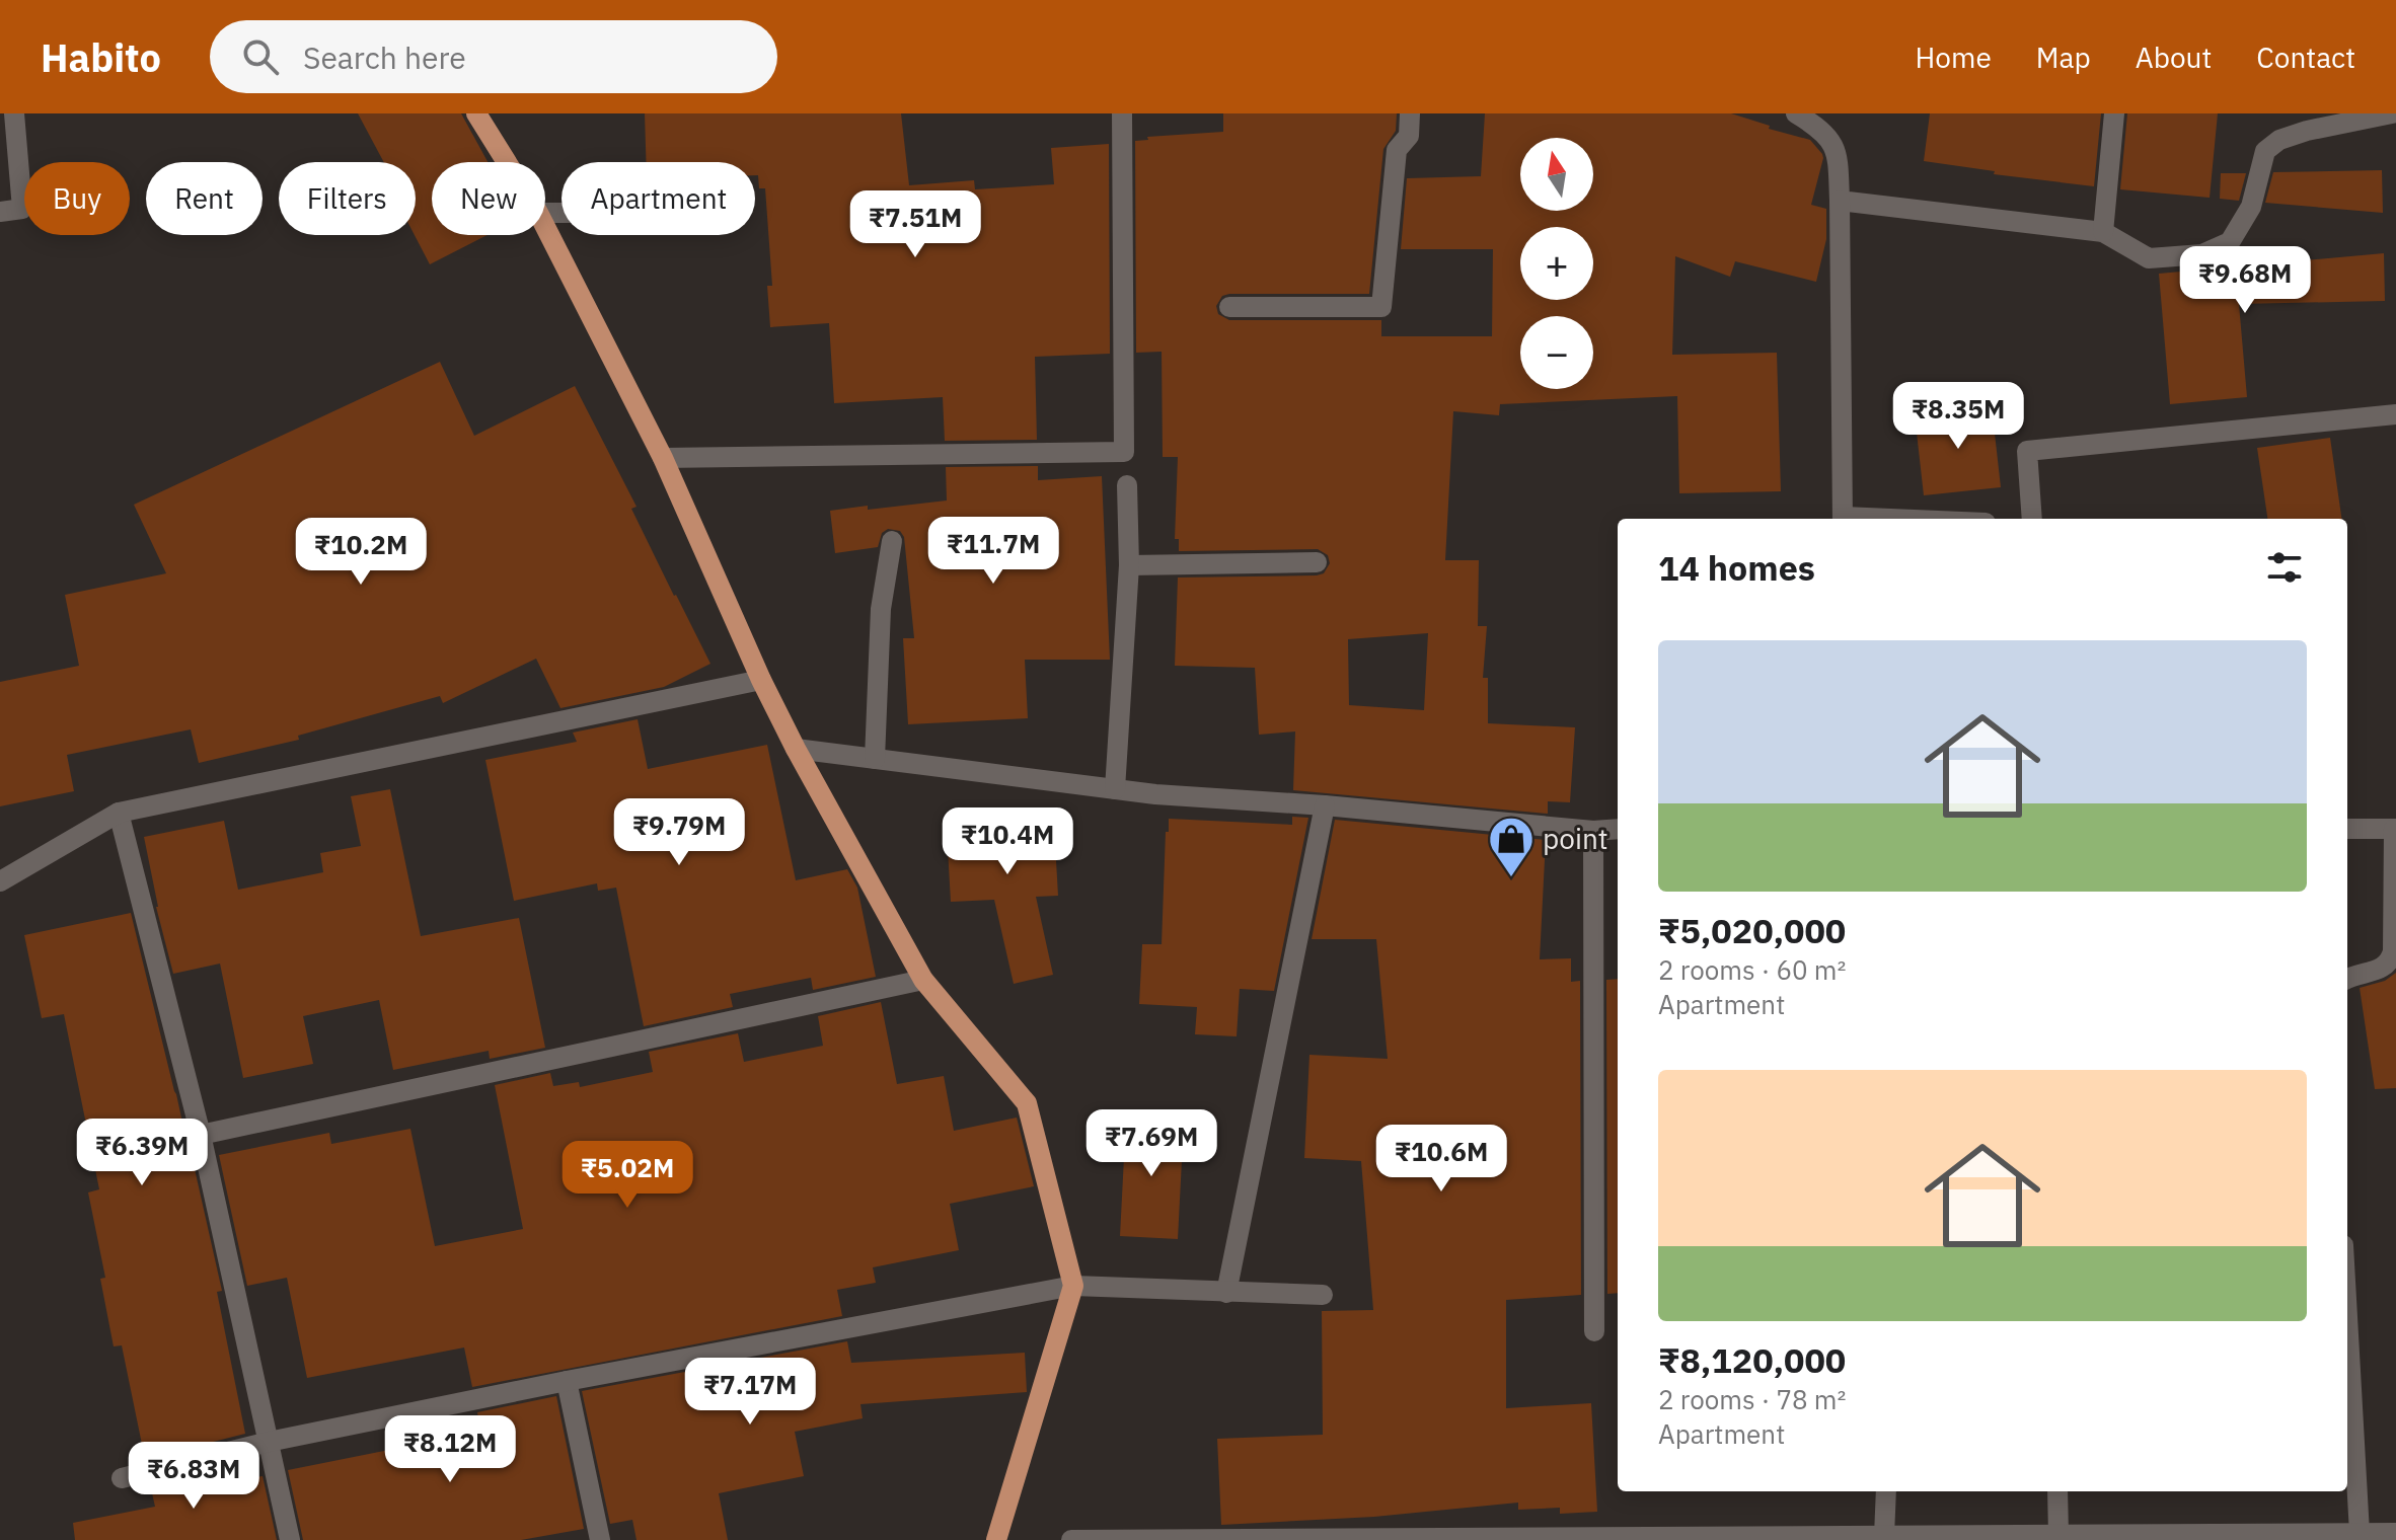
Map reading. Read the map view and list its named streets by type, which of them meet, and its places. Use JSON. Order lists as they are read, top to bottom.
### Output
{
  "places": {
    "shop": ["point"]
  },
  "north": "top",
  "page": {
    "header": "Habito",
    "search": "Search here",
    "nav": [
      "Home",
      "Map",
      "About",
      "Contact"
    ],
    "map_buttons": ["+", "−"],
    "chip": [
      "Buy",
      "Rent",
      "Filters",
      "New",
      "Apartment"
    ],
    "price": [
      "₹7.51M",
      "₹9.68M",
      "₹8.35M",
      "₹11.7M",
      "₹10.2M",
      "₹9.79M",
      "₹10.4M",
      "₹7.69M",
      "₹6.39M",
      "₹10.6M",
      "₹5.02M",
      "₹7.17M",
      "₹8.12M",
      "₹6.83M"
    ],
    "heading": "14 homes",
    "list": [
      {
        "name": "₹5,020,000",
        "note": "2 rooms · 60 m² · Apartment"
      },
      {
        "name": "₹8,120,000",
        "note": "2 rooms · 78 m² · Apartment"
      }
    ]
  }
}
